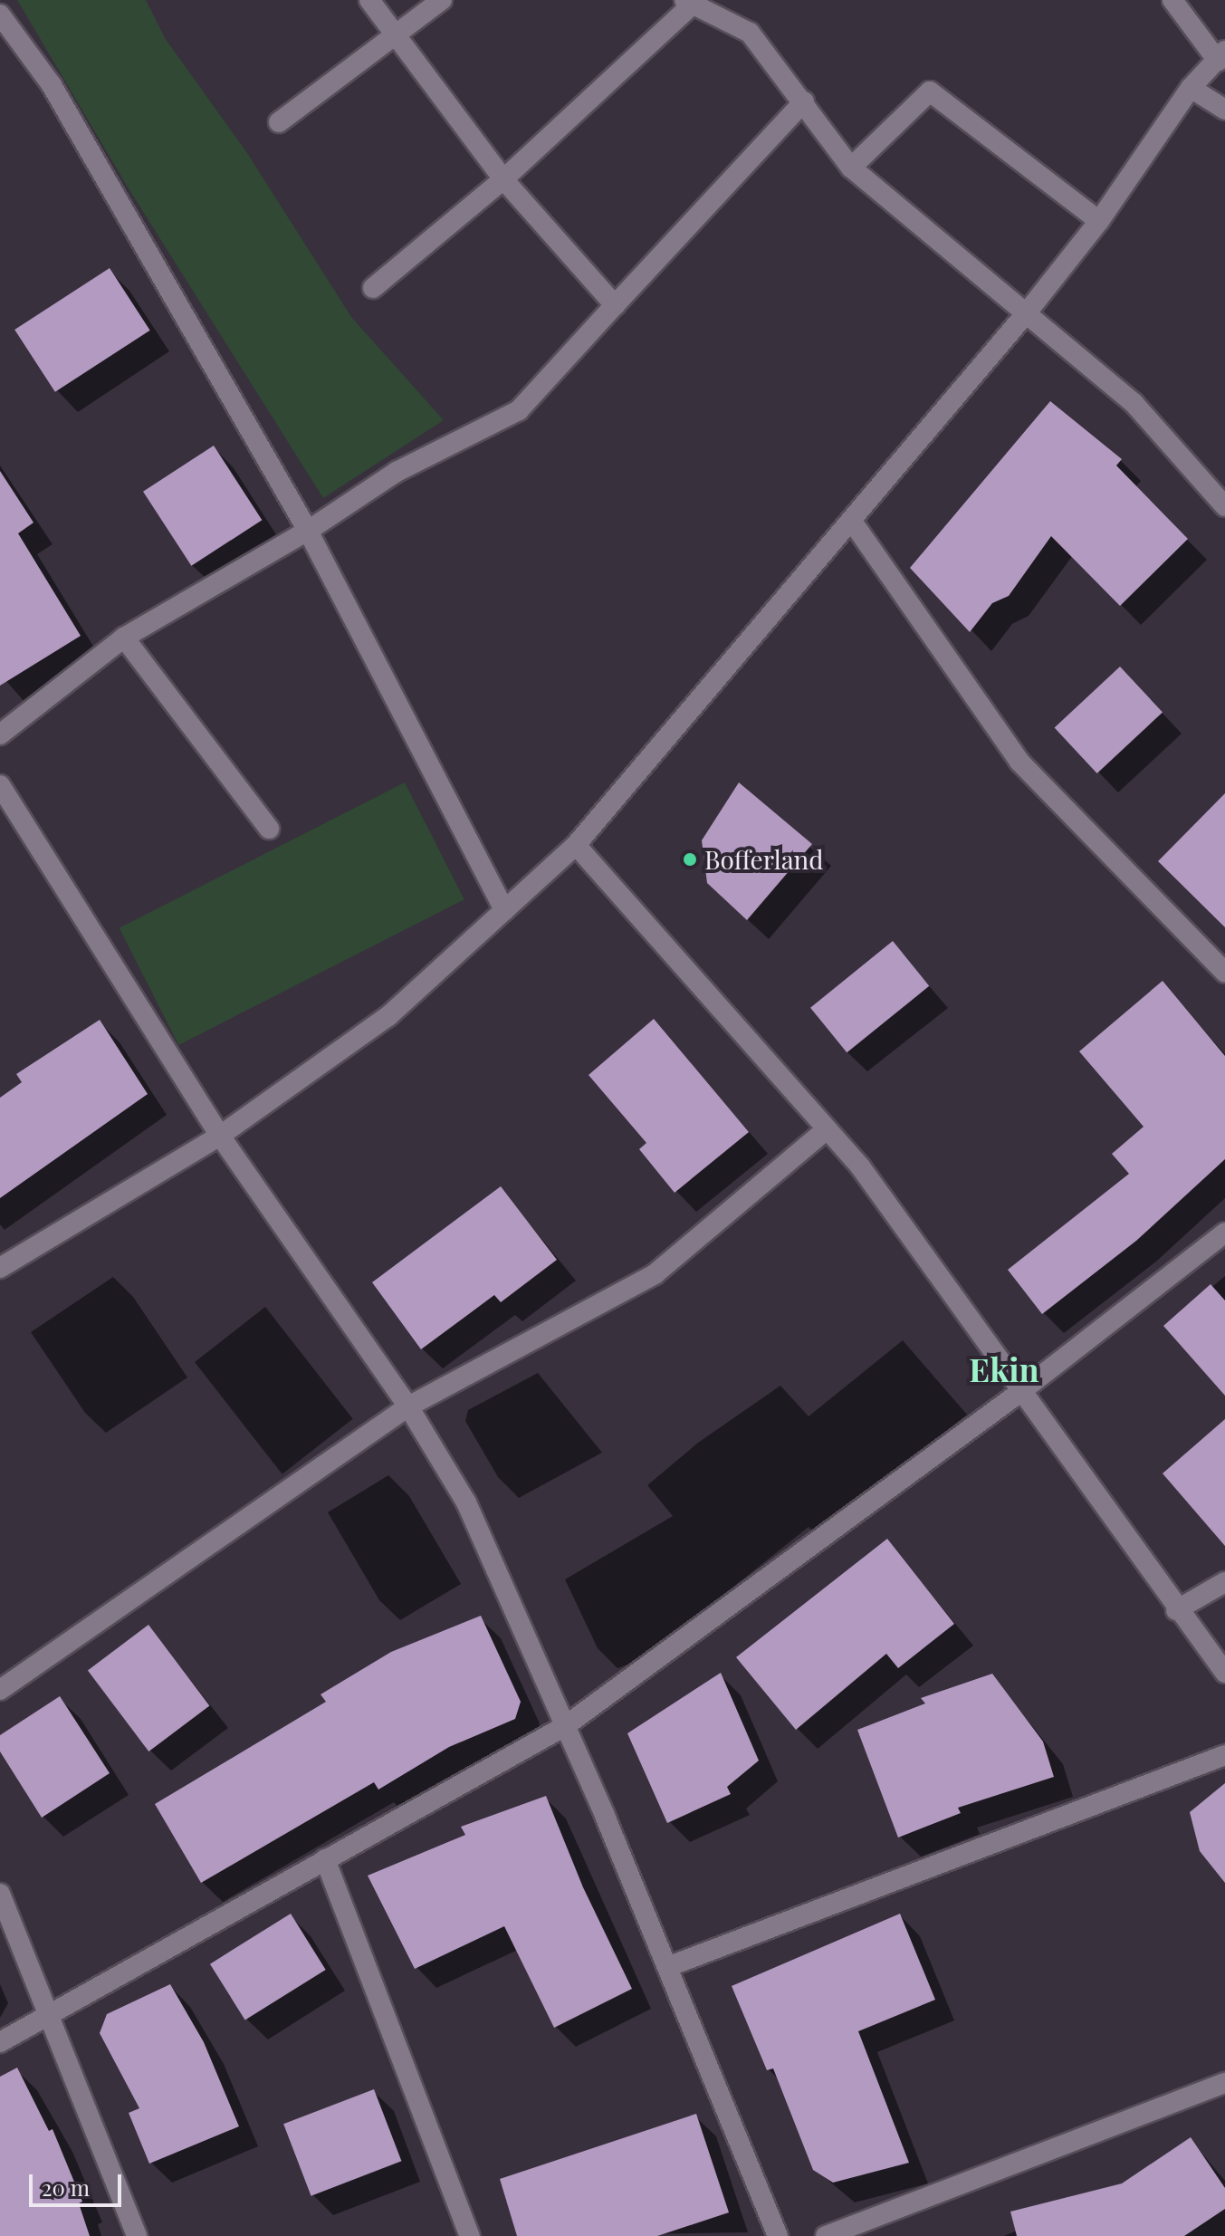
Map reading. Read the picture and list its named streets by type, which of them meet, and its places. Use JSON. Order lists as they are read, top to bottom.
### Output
{
  "districts": ["Ekin"],
  "places": ["Bofferland"],
  "scale_bar": "20 m"
}
